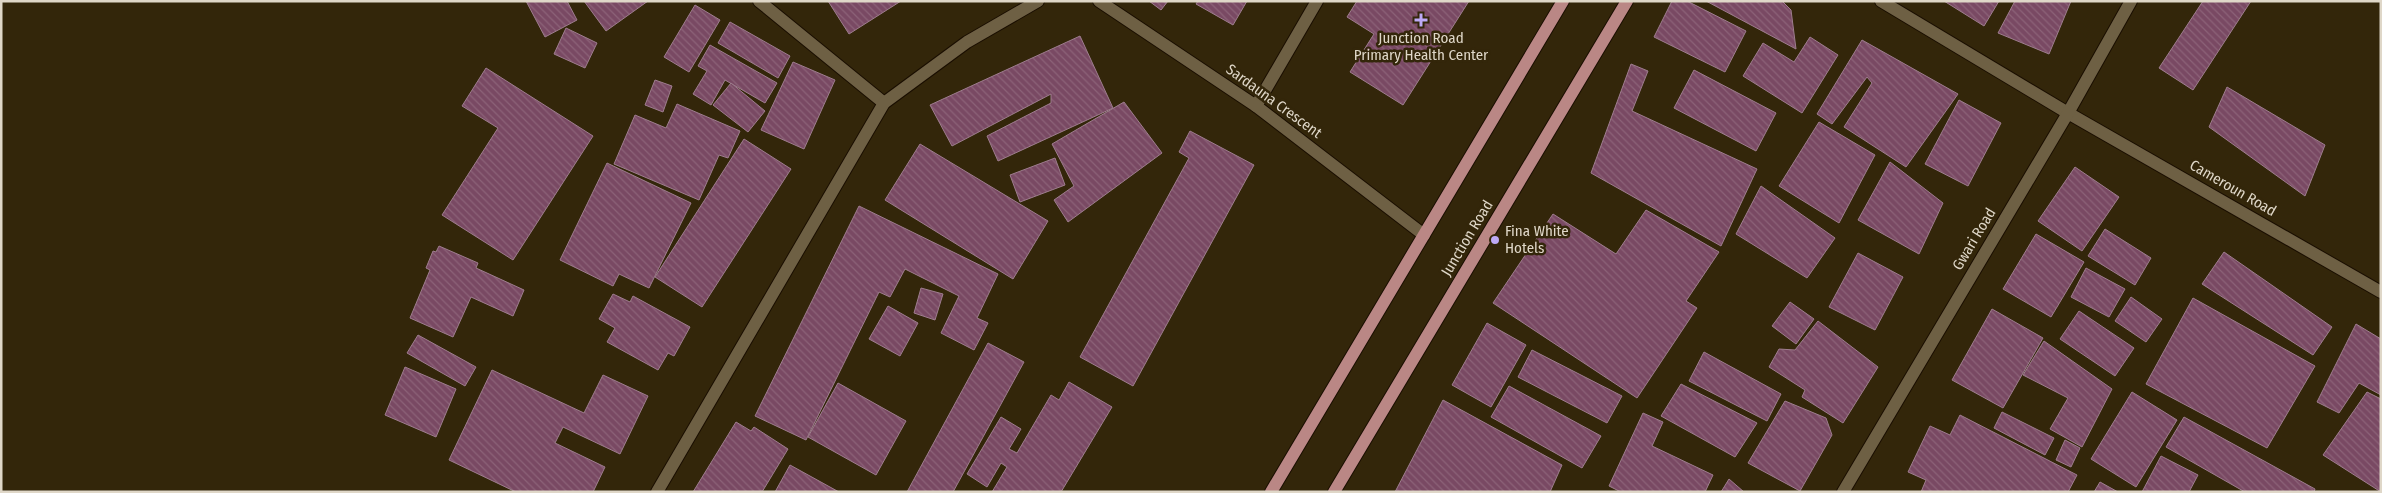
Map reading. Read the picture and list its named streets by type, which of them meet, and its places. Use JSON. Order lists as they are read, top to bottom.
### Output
{
  "streets": {
    "main road": ["Junction Road"],
    "street": ["Sardauna Crescent", "Cameroun Road", "Gwari Road"]
  },
  "crossings": [
    ["Cameroun Road", "Gwari Road"]
  ],
  "places": {
    "health": ["Junction Road Primary Health Center"],
    "other": ["Fina White Hotels"]
  }
}
